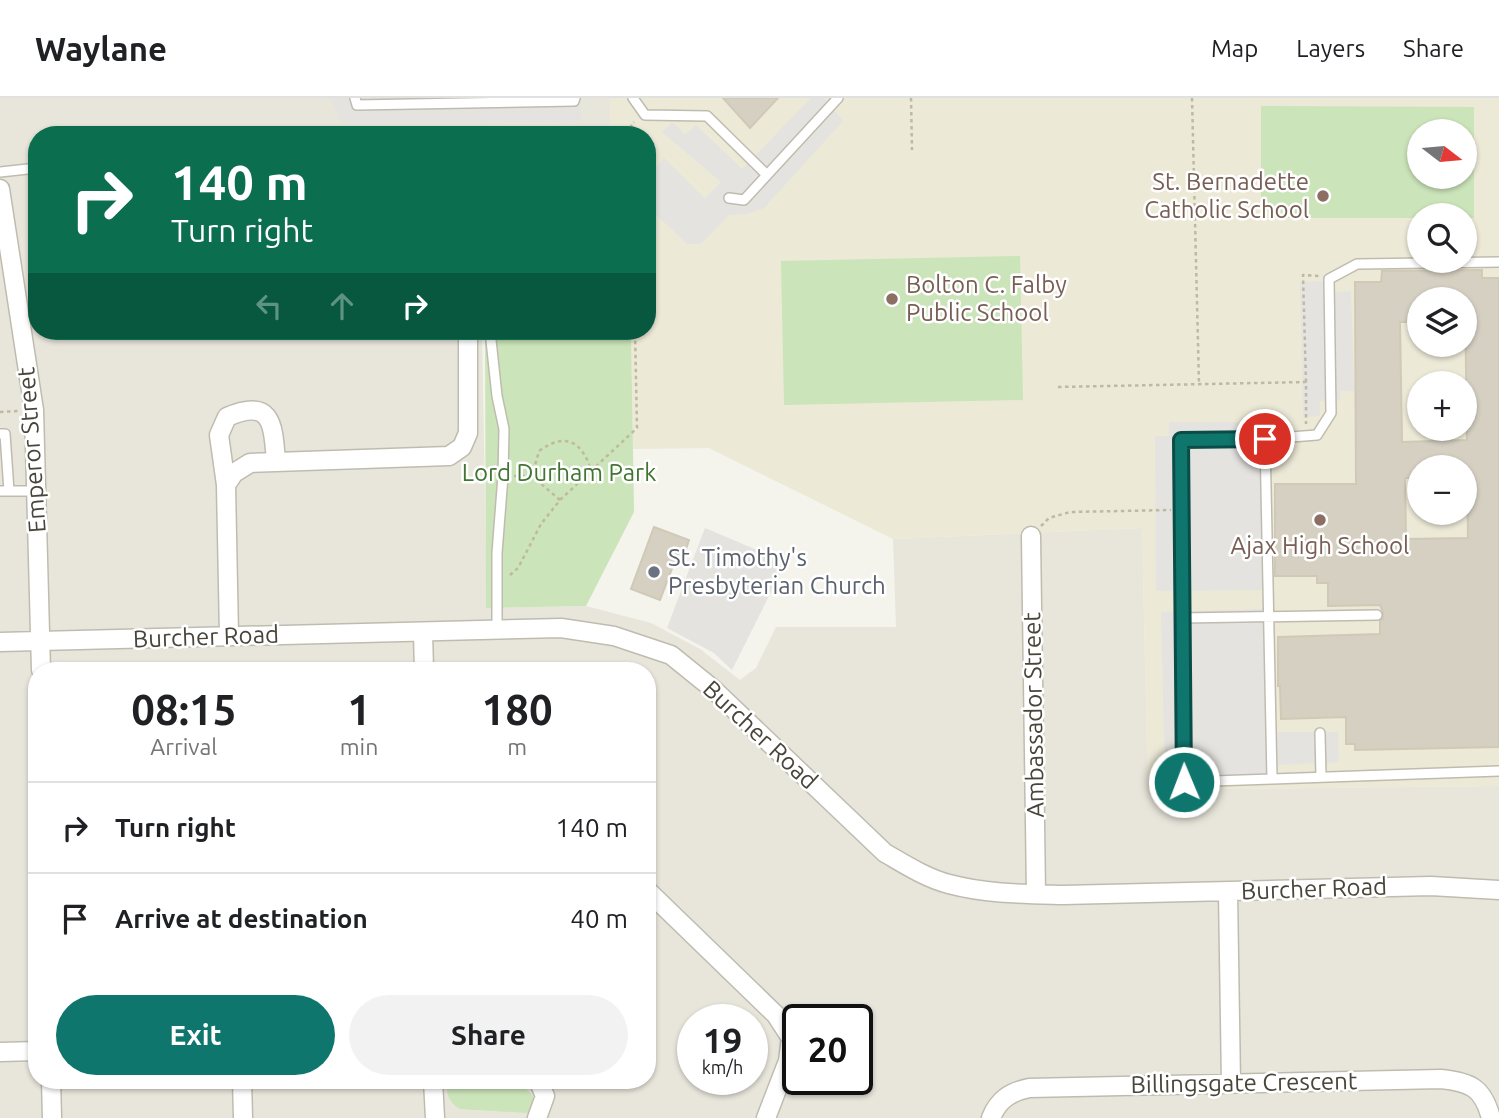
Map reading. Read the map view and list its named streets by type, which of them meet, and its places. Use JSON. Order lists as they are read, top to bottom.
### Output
{
  "streets": {
    "street": [
      "Emperor Street",
      "Burcher Road",
      "Ambassador Street",
      "Billingsgate Crescent"
    ]
  },
  "crossings": [
    ["Emperor Street", "Burcher Road"],
    ["Burcher Road", "Ambassador Street"]
  ],
  "parks": ["Lord Durham Park"],
  "places": [
    "St. Bernadette Catholic School",
    "Bolton C. Falby Public School",
    "Ajax High School",
    "St. Timothy's Presbyterian Church"
  ],
  "north": "right",
  "page": {
    "header": "Waylane",
    "nav": ["Map", "Layers", "Share"],
    "map_buttons": ["+", "−"],
    "turn": ["140 m", "Turn right"],
    "eta": [
      "08:15",
      "Arrival",
      "1",
      "min",
      "180",
      "m"
    ],
    "list": [
      {
        "name": "Turn right",
        "value": "140 m"
      },
      {
        "name": "Arrive at destination",
        "value": "40 m"
      }
    ],
    "buttons": ["Exit", "Share"],
    "speed": "19 km/h",
    "limit": "20"
  }
}
